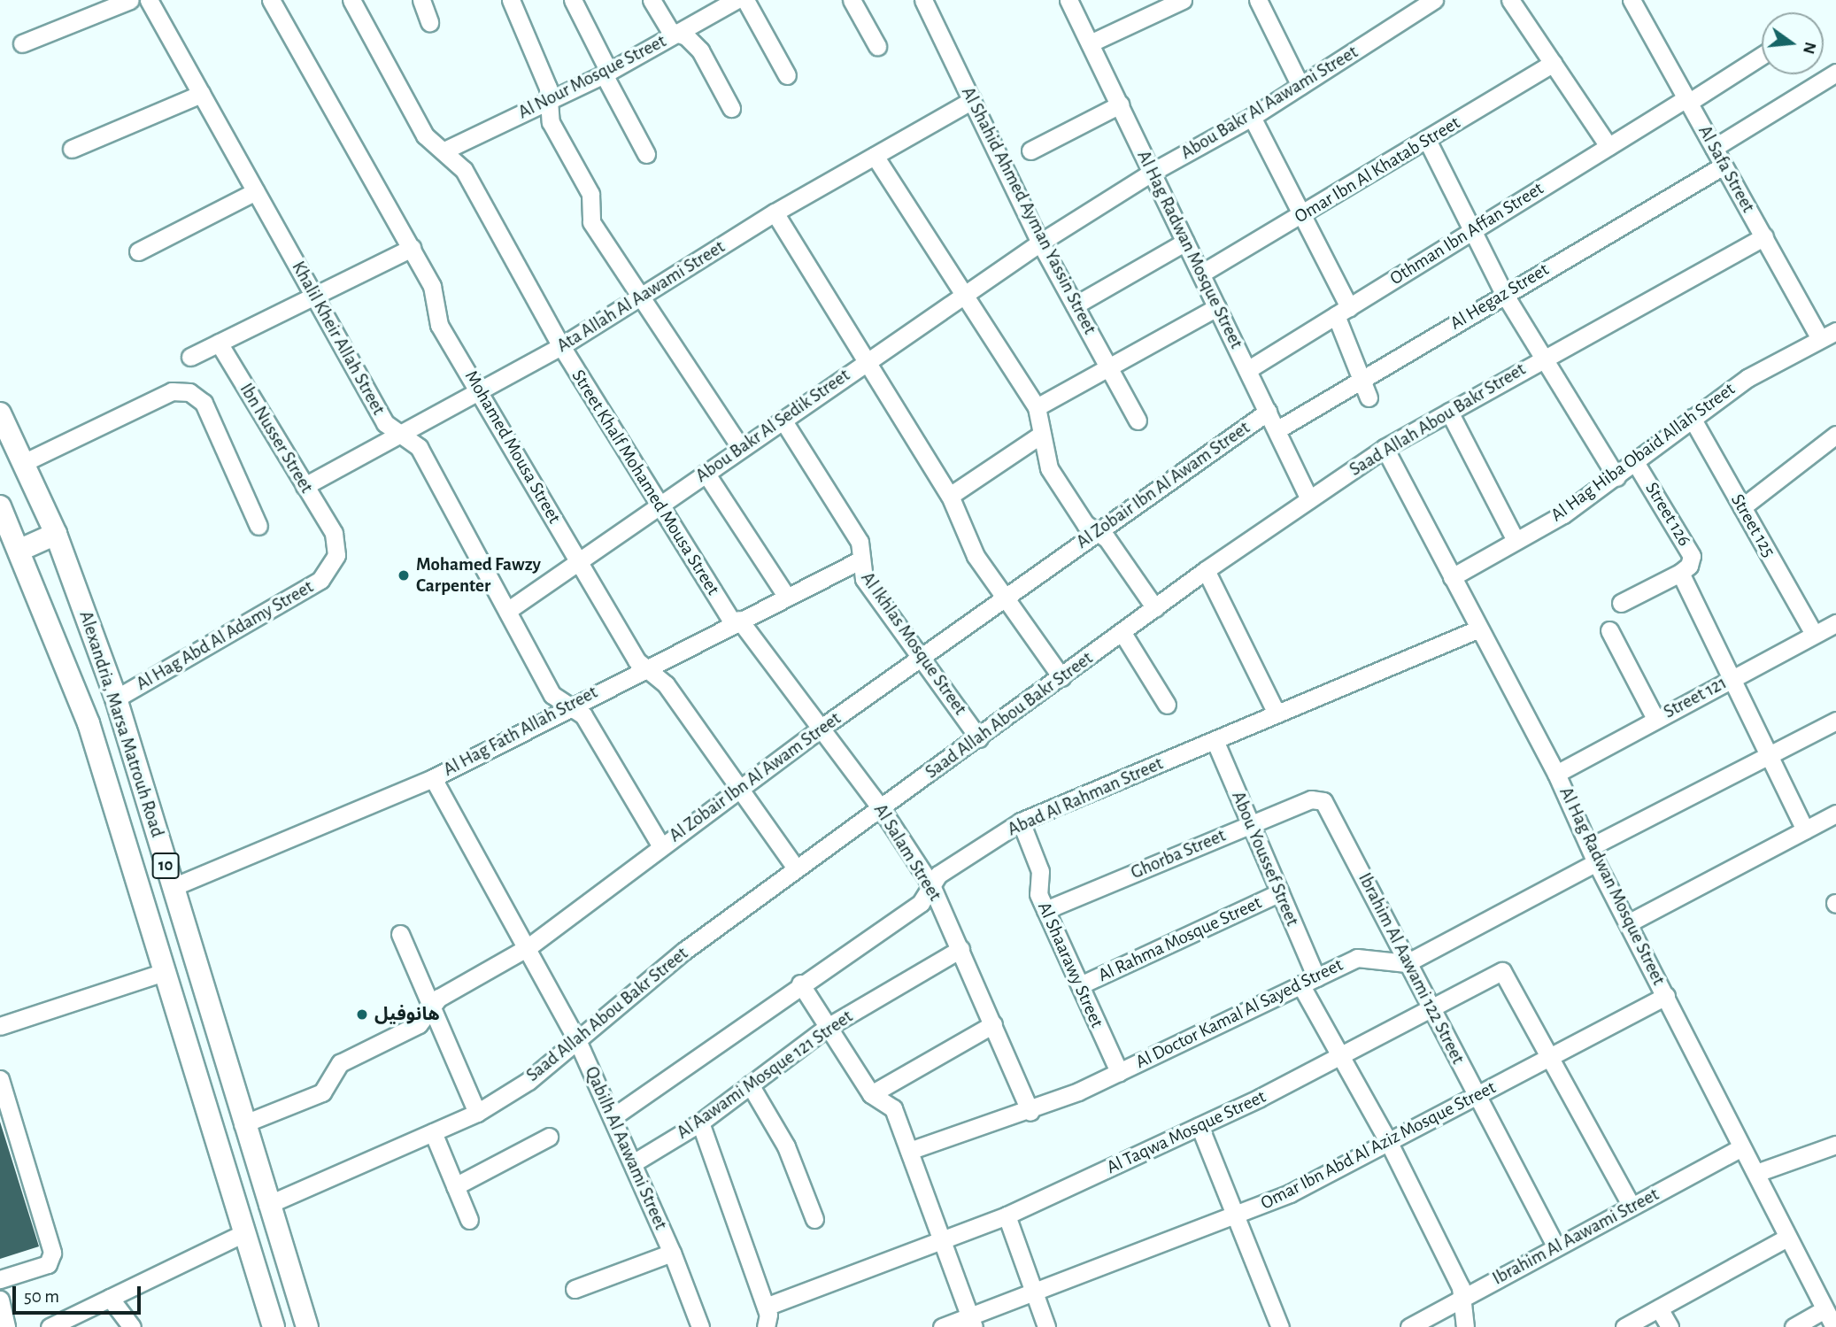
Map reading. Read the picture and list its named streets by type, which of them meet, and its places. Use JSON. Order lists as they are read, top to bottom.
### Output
{
  "streets": {
    "main road": ["Alexandria, Marsa Matrouh Road", "10"],
    "street": [
      "Al Nour Mosque Street",
      "Abou Bakr Al Aawami Street",
      "Al Safa Street",
      "Omar Ibn Al Khatab Street",
      "Al Shahid Ahmed Ayman Yassin Street",
      "Othman Ibn Affan Street",
      "Al Hag Radwan Mosque Street",
      "Ata Allah Al Aawami Street",
      "Al Hegaz Street",
      "Khalil Kheir Allah Street",
      "Saad Allah Abou Bakr Street",
      "Abou Bakr Al Sedik Street",
      "Ibn Nusser Street",
      "Mohamed Mousa Street",
      "Al Hag Hiba Obaid Allah Street",
      "Street Khalf Mohamed Mousa Street",
      "Al Zobair Ibn Al Awam Street",
      "Street 126",
      "Street 125",
      "Al Hag Abd Al Adamy Street",
      "Al Ikhlas Mosque Street",
      "Street 121",
      "Al Hag Fath Allah Street",
      "Abad Al Rahman Street",
      "Al Salam Street",
      "Ghorba Street",
      "Abou Youssef Street",
      "Al Rahma Mosque Street",
      "Al Shaarawy Street",
      "Ibrahim Al Aawami 122 Street",
      "Al Doctor Kamal Al Sayed Street",
      "Al Aawami Mosque 121 Street",
      "Al Taqwa Mosque Street",
      "Omar Ibn Abd Al Aziz Mosque Street",
      "Qabilh Al Aawami Street",
      "Ibrahim Al Aawami Street"
    ]
  },
  "crossings": [
    ["Al Nour Mosque Street", "Street Khalf Mohamed Mousa Street"],
    ["Abou Bakr Al Aawami Street", "Al Shahid Ahmed Ayman Yassin Street"],
    ["Abou Bakr Al Aawami Street", "Al Hag Radwan Mosque Street"],
    ["Abou Bakr Al Aawami Street", "Abou Bakr Al Sedik Street"],
    ["Al Safa Street", "Othman Ibn Affan Street"],
    ["Al Safa Street", "Al Hegaz Street"],
    ["Al Safa Street", "Saad Allah Abou Bakr Street"],
    ["Al Safa Street", "Al Hag Hiba Obaid Allah Street"],
    ["Omar Ibn Al Khatab Street", "Al Hag Radwan Mosque Street"],
    ["Al Shahid Ahmed Ayman Yassin Street", "Ata Allah Al Aawami Street"],
    ["Al Shahid Ahmed Ayman Yassin Street", "Abou Bakr Al Sedik Street"],
    ["Othman Ibn Affan Street", "Al Hag Radwan Mosque Street"],
    ["Al Hag Radwan Mosque Street", "Al Hegaz Street"],
    ["Al Hag Radwan Mosque Street", "Saad Allah Abou Bakr Street"],
    ["Al Hag Radwan Mosque Street", "Al Hag Hiba Obaid Allah Street"],
    ["Al Hag Radwan Mosque Street", "Al Zobair Ibn Al Awam Street"],
    ["Al Hag Radwan Mosque Street", "Street 121"],
    ["Al Hag Radwan Mosque Street", "Abad Al Rahman Street"],
    ["Al Hag Radwan Mosque Street", "Omar Ibn Abd Al Aziz Mosque Street"],
    ["Al Hag Radwan Mosque Street", "Ibrahim Al Aawami Street"],
    ["Ata Allah Al Aawami Street", "Khalil Kheir Allah Street"],
    ["Ata Allah Al Aawami Street", "Ibn Nusser Street"],
    ["Ata Allah Al Aawami Street", "Mohamed Mousa Street"],
    ["Ata Allah Al Aawami Street", "Street Khalf Mohamed Mousa Street"],
    ["Khalil Kheir Allah Street", "Abou Bakr Al Sedik Street"],
    ["Khalil Kheir Allah Street", "Al Zobair Ibn Al Awam Street"],
    ["Khalil Kheir Allah Street", "Al Hag Fath Allah Street"],
    ["Saad Allah Abou Bakr Street", "Mohamed Mousa Street"],
    ["Saad Allah Abou Bakr Street", "Al Ikhlas Mosque Street"],
    ["Saad Allah Abou Bakr Street", "Alexandria, Marsa Matrouh Road"],
    ["Saad Allah Abou Bakr Street", "Al Salam Street"],
    ["Saad Allah Abou Bakr Street", "Qabilh Al Aawami Street"],
    ["Abou Bakr Al Sedik Street", "Mohamed Mousa Street"],
    ["Abou Bakr Al Sedik Street", "Street Khalf Mohamed Mousa Street"],
    ["Abou Bakr Al Sedik Street", "Al Ikhlas Mosque Street"],
    ["Ibn Nusser Street", "Al Hag Abd Al Adamy Street"],
    ["Mohamed Mousa Street", "Al Zobair Ibn Al Awam Street"],
    ["Mohamed Mousa Street", "Al Hag Fath Allah Street"],
    ["Al Hag Hiba Obaid Allah Street", "Street 126"],
    ["Al Hag Hiba Obaid Allah Street", "Street 125"],
    ["Street Khalf Mohamed Mousa Street", "Al Hag Fath Allah Street"],
    ["Street Khalf Mohamed Mousa Street", "Al Salam Street"],
    ["Al Zobair Ibn Al Awam Street", "Al Ikhlas Mosque Street"],
    ["Al Zobair Ibn Al Awam Street", "Alexandria, Marsa Matrouh Road"],
    ["Al Zobair Ibn Al Awam Street", "Al Salam Street"],
    ["Al Zobair Ibn Al Awam Street", "Qabilh Al Aawami Street"],
    ["Street 125", "Street 121"],
    ["Al Hag Abd Al Adamy Street", "Alexandria, Marsa Matrouh Road"],
    ["Al Ikhlas Mosque Street", "Al Hag Fath Allah Street"],
    ["Alexandria, Marsa Matrouh Road", "Al Hag Fath Allah Street"],
    ["Al Hag Fath Allah Street", "Al Salam Street"],
    ["Al Hag Fath Allah Street", "Qabilh Al Aawami Street"],
    ["Abad Al Rahman Street", "Al Salam Street"],
    ["Abad Al Rahman Street", "Abou Youssef Street"],
    ["Abad Al Rahman Street", "Al Shaarawy Street"],
    ["Abad Al Rahman Street", "Qabilh Al Aawami Street"],
    ["Al Salam Street", "Al Doctor Kamal Al Sayed Street"],
    ["Al Salam Street", "Al Aawami Mosque 121 Street"],
    ["Ghorba Street", "Abou Youssef Street"],
    ["Ghorba Street", "Al Shaarawy Street"],
    ["Ghorba Street", "Ibrahim Al Aawami 122 Street"],
    ["Abou Youssef Street", "Al Rahma Mosque Street"],
    ["Abou Youssef Street", "Al Doctor Kamal Al Sayed Street"],
    ["Abou Youssef Street", "Al Taqwa Mosque Street"],
    ["Abou Youssef Street", "Omar Ibn Abd Al Aziz Mosque Street"],
    ["Abou Youssef Street", "Ibrahim Al Aawami Street"],
    ["Al Rahma Mosque Street", "Al Shaarawy Street"],
    ["Al Shaarawy Street", "Al Doctor Kamal Al Sayed Street"],
    ["Ibrahim Al Aawami 122 Street", "Al Doctor Kamal Al Sayed Street"],
    ["Ibrahim Al Aawami 122 Street", "Al Taqwa Mosque Street"],
    ["Ibrahim Al Aawami 122 Street", "Omar Ibn Abd Al Aziz Mosque Street"],
    ["Ibrahim Al Aawami 122 Street", "Ibrahim Al Aawami Street"],
    ["Al Aawami Mosque 121 Street", "Qabilh Al Aawami Street"],
    ["Al Taqwa Mosque Street", "Omar Ibn Abd Al Aziz Mosque Street"]
  ],
  "places": ["Mohamed Fawzy Carpenter", "هانوفيل"],
  "scale_bar": "50 m",
  "north": "right"
}
